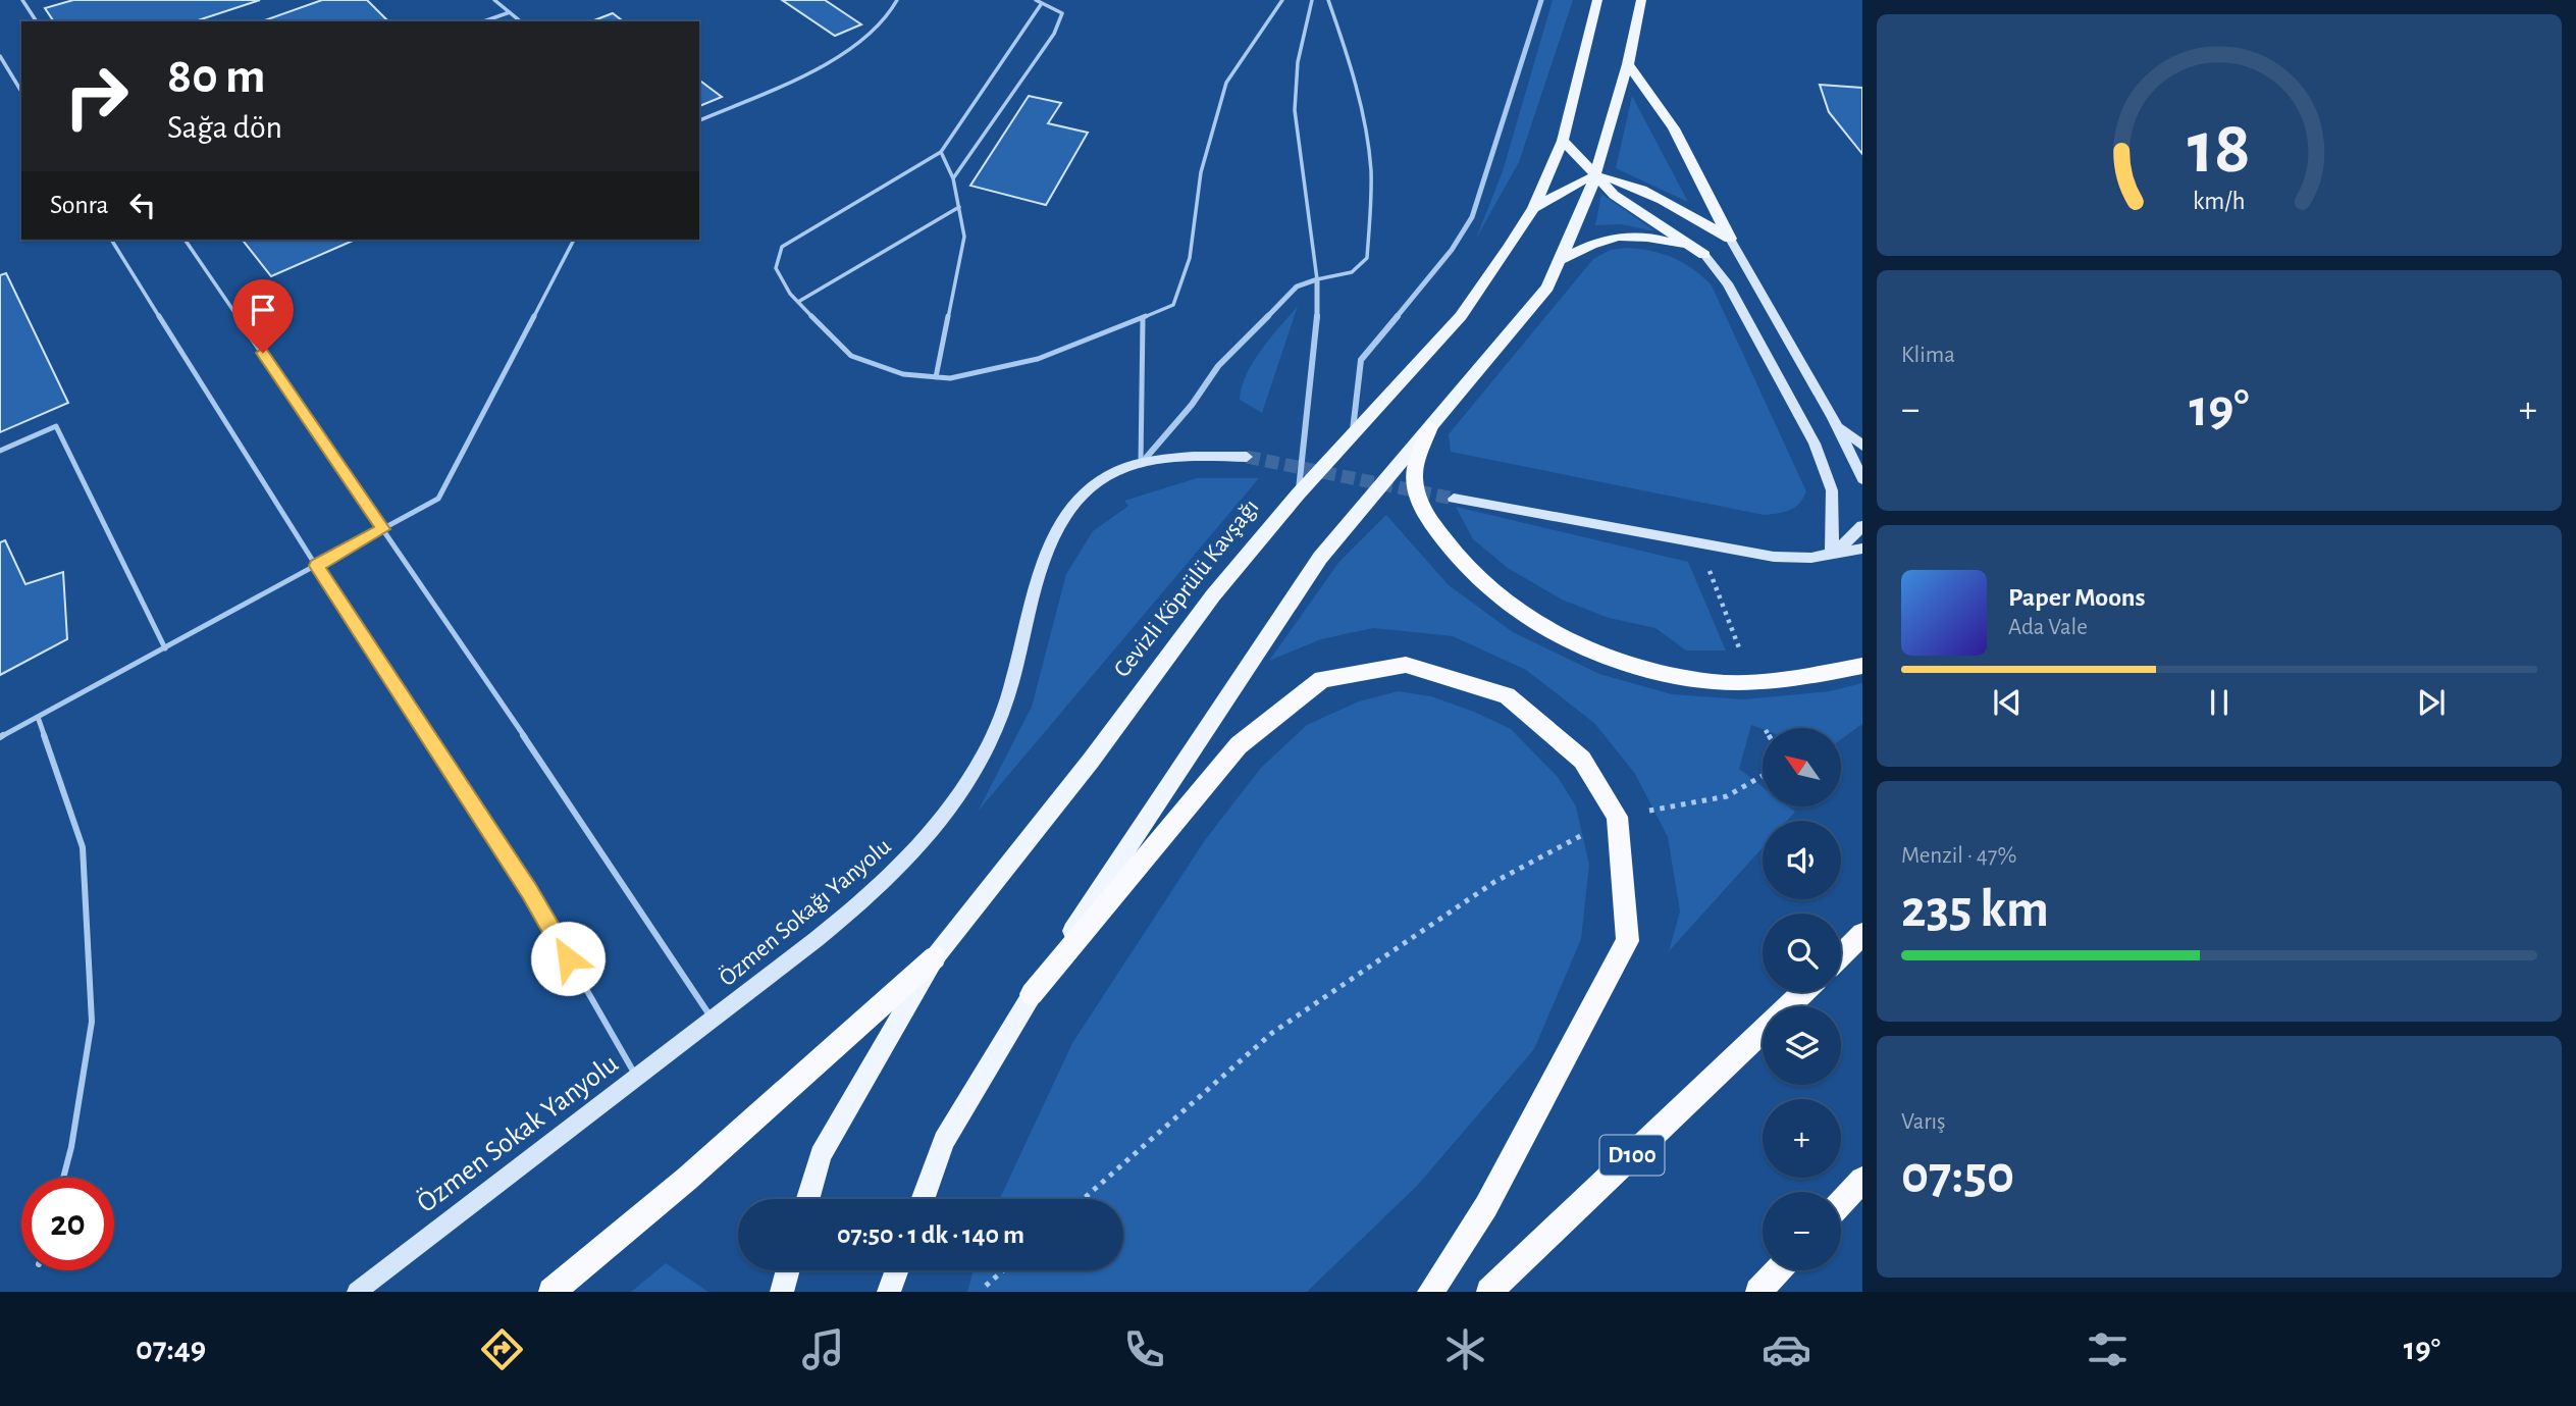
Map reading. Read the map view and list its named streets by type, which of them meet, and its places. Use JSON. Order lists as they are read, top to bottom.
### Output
{
  "streets": {
    "highway": ["D100"],
    "main road": ["Cevizli Köprülü Kavşağı", "Özmen Sokağı Yanyolu", "Özmen Sokak Yanyolu"]
  },
  "crossings": [
    ["Özmen Sokağı Yanyolu", "Özmen Sokak Yanyolu"]
  ],
  "north": "top left",
  "page": {
    "turn": ["80 m", "Sağa dön"],
    "then": "Sonra",
    "tile": [
      "Klima",
      ["Menzil · 47%", "235 km"],
      ["Varış", "07:50"]
    ],
    "heat": ["−", "19°", "+"],
    "song": ["Paper Moons", "Ada Vale"],
    "map_buttons": ["+", "−"],
    "limit": "20",
    "trip": "07:50 · 1 dk · 140 m",
    "tabs": ["07:49", "19°"],
    "gauge": ["18", "km/h"]
  }
}
